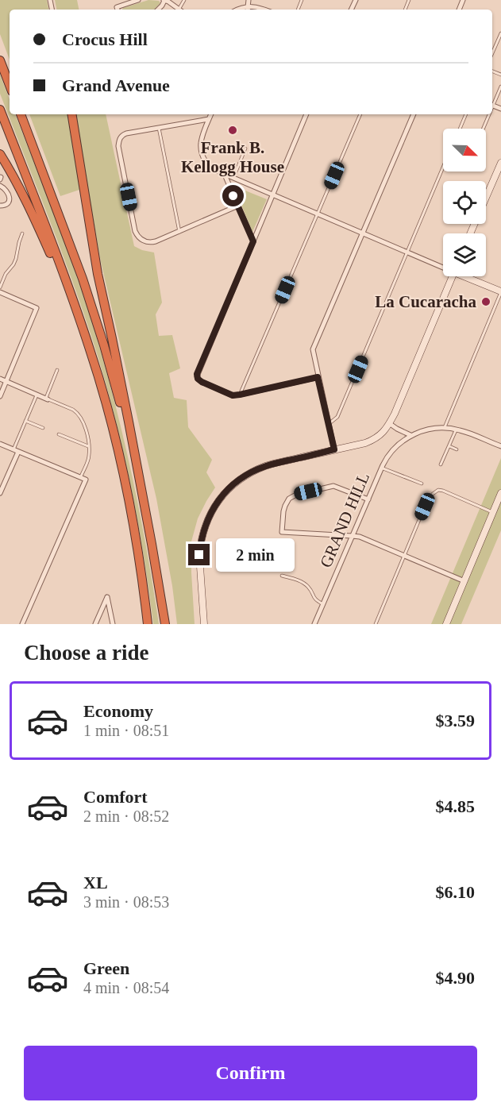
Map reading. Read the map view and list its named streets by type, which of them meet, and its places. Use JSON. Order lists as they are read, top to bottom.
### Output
{
  "streets": {
    "street": ["GRAND HILL"]
  },
  "places": ["Frank B. Kellogg House", "La Cucaracha"],
  "north": "bottom right",
  "page": {
    "banner": ["Crocus Hill", "Grand Avenue"],
    "bubble": "2 min",
    "heading": "Choose a ride",
    "list": [
      {
        "name": "Economy",
        "note": "1 min · 08:51",
        "value": "$3.59"
      },
      {
        "name": "Comfort",
        "note": "2 min · 08:52",
        "value": "$4.85"
      },
      {
        "name": "XL",
        "note": "3 min · 08:53",
        "value": "$6.10"
      },
      {
        "name": "Green",
        "note": "4 min · 08:54",
        "value": "$4.90"
      }
    ],
    "buttons": "Confirm"
  }
}
